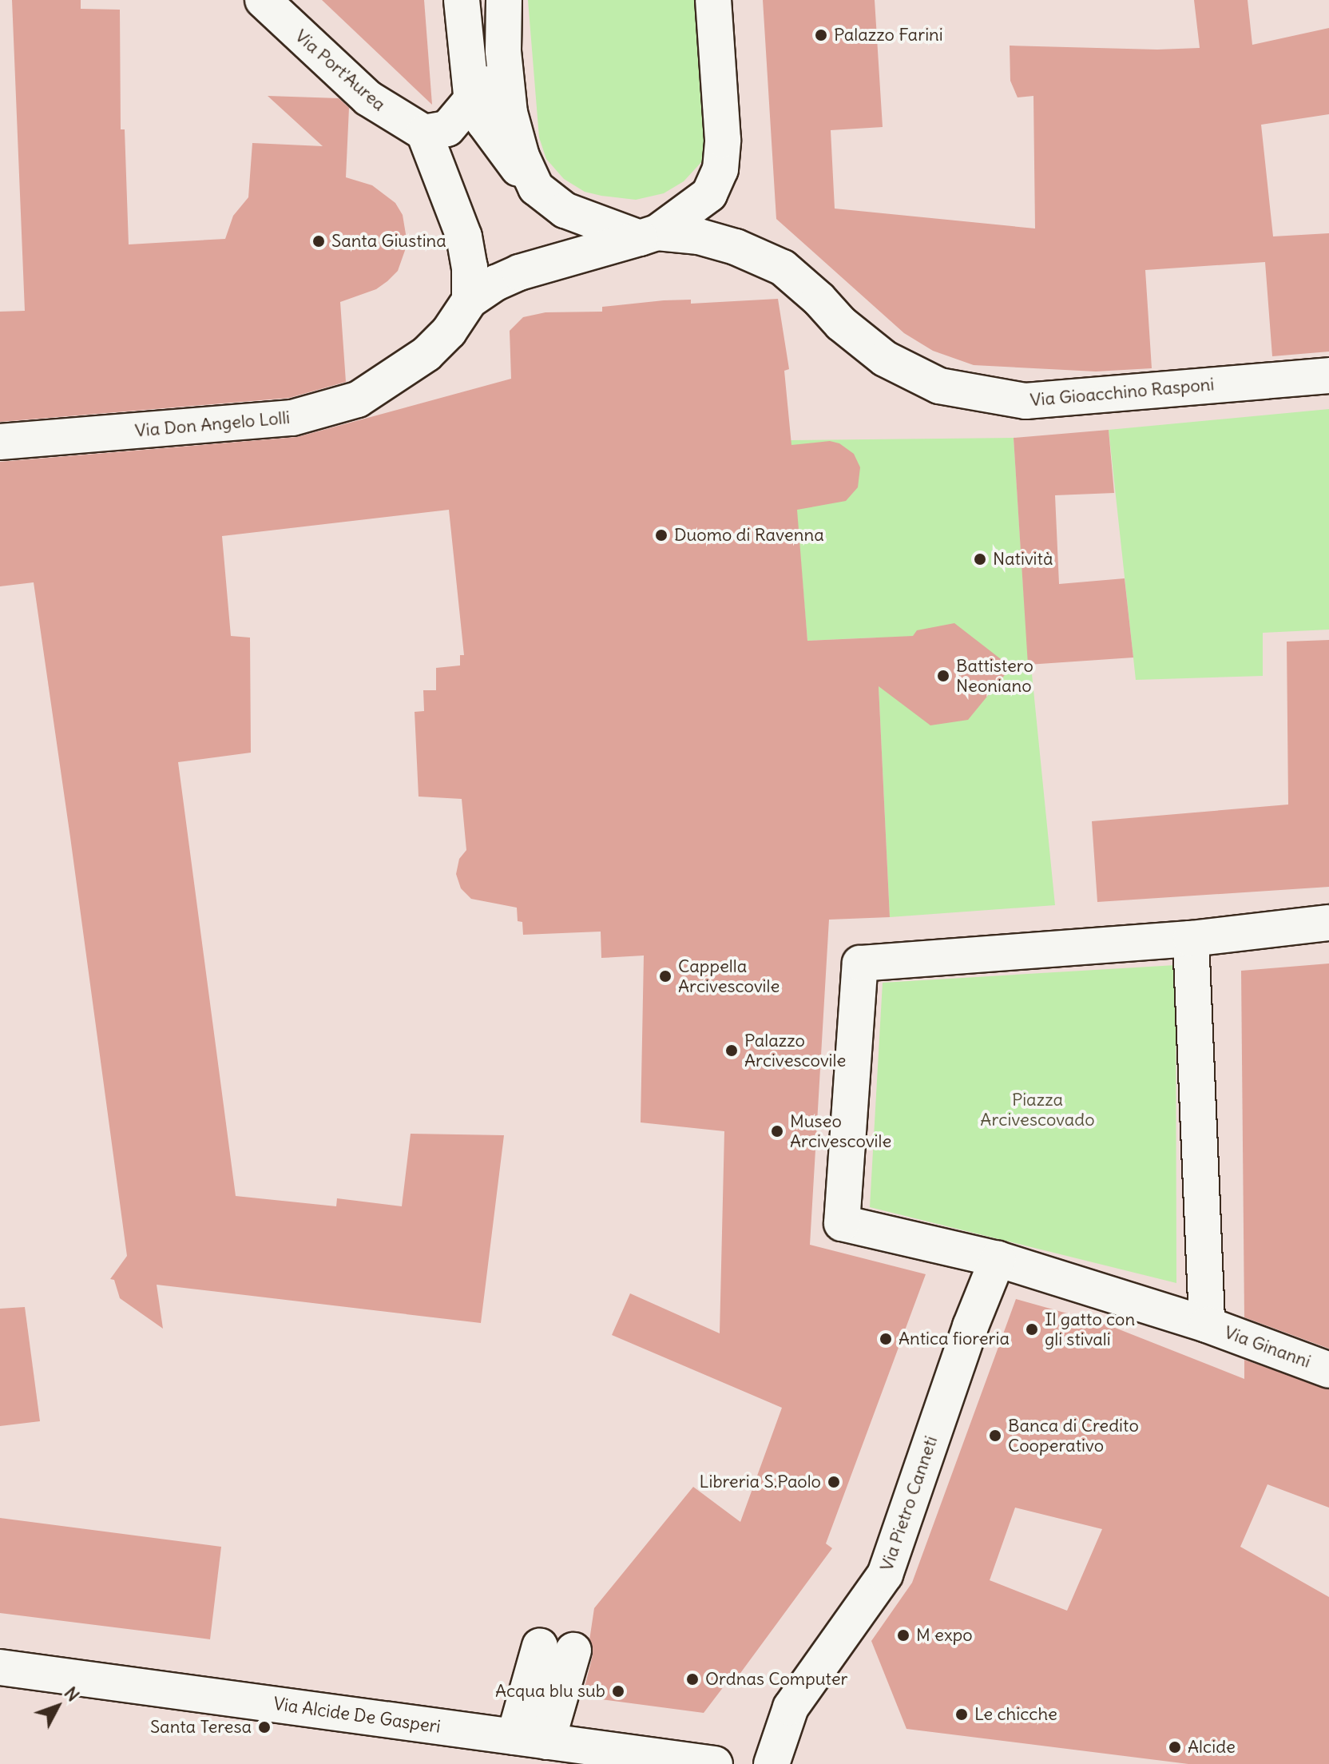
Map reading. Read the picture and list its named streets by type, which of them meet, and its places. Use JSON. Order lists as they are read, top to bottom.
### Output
{
  "streets": {
    "street": [
      "Via Port'Aurea",
      "Via Gioacchino Rasponi",
      "Via Don Angelo Lolli",
      "Via Ginanni",
      "Via Pietro Canneti",
      "Via Alcide De Gasperi"
    ]
  },
  "crossings": [
    ["Via Gioacchino Rasponi", "Via Don Angelo Lolli"]
  ],
  "parks": ["Piazza Arcivescovado"],
  "places": [
    "Palazzo Farini",
    "Santa Giustina",
    "Duomo di Ravenna",
    "Natività",
    "Battistero Neoniano",
    "Cappella Arcivescovile",
    "Palazzo Arcivescovile",
    "Museo Arcivescovile",
    "Il gatto con gli stivali",
    "Antica fioreria",
    "Banca di Credito Cooperativo",
    "Libreria S.Paolo",
    "M expo",
    "Ordnas Computer",
    "Acqua blu sub",
    "Le chicche",
    "Santa Teresa",
    "Alcide"
  ],
  "north": "top right"
}
